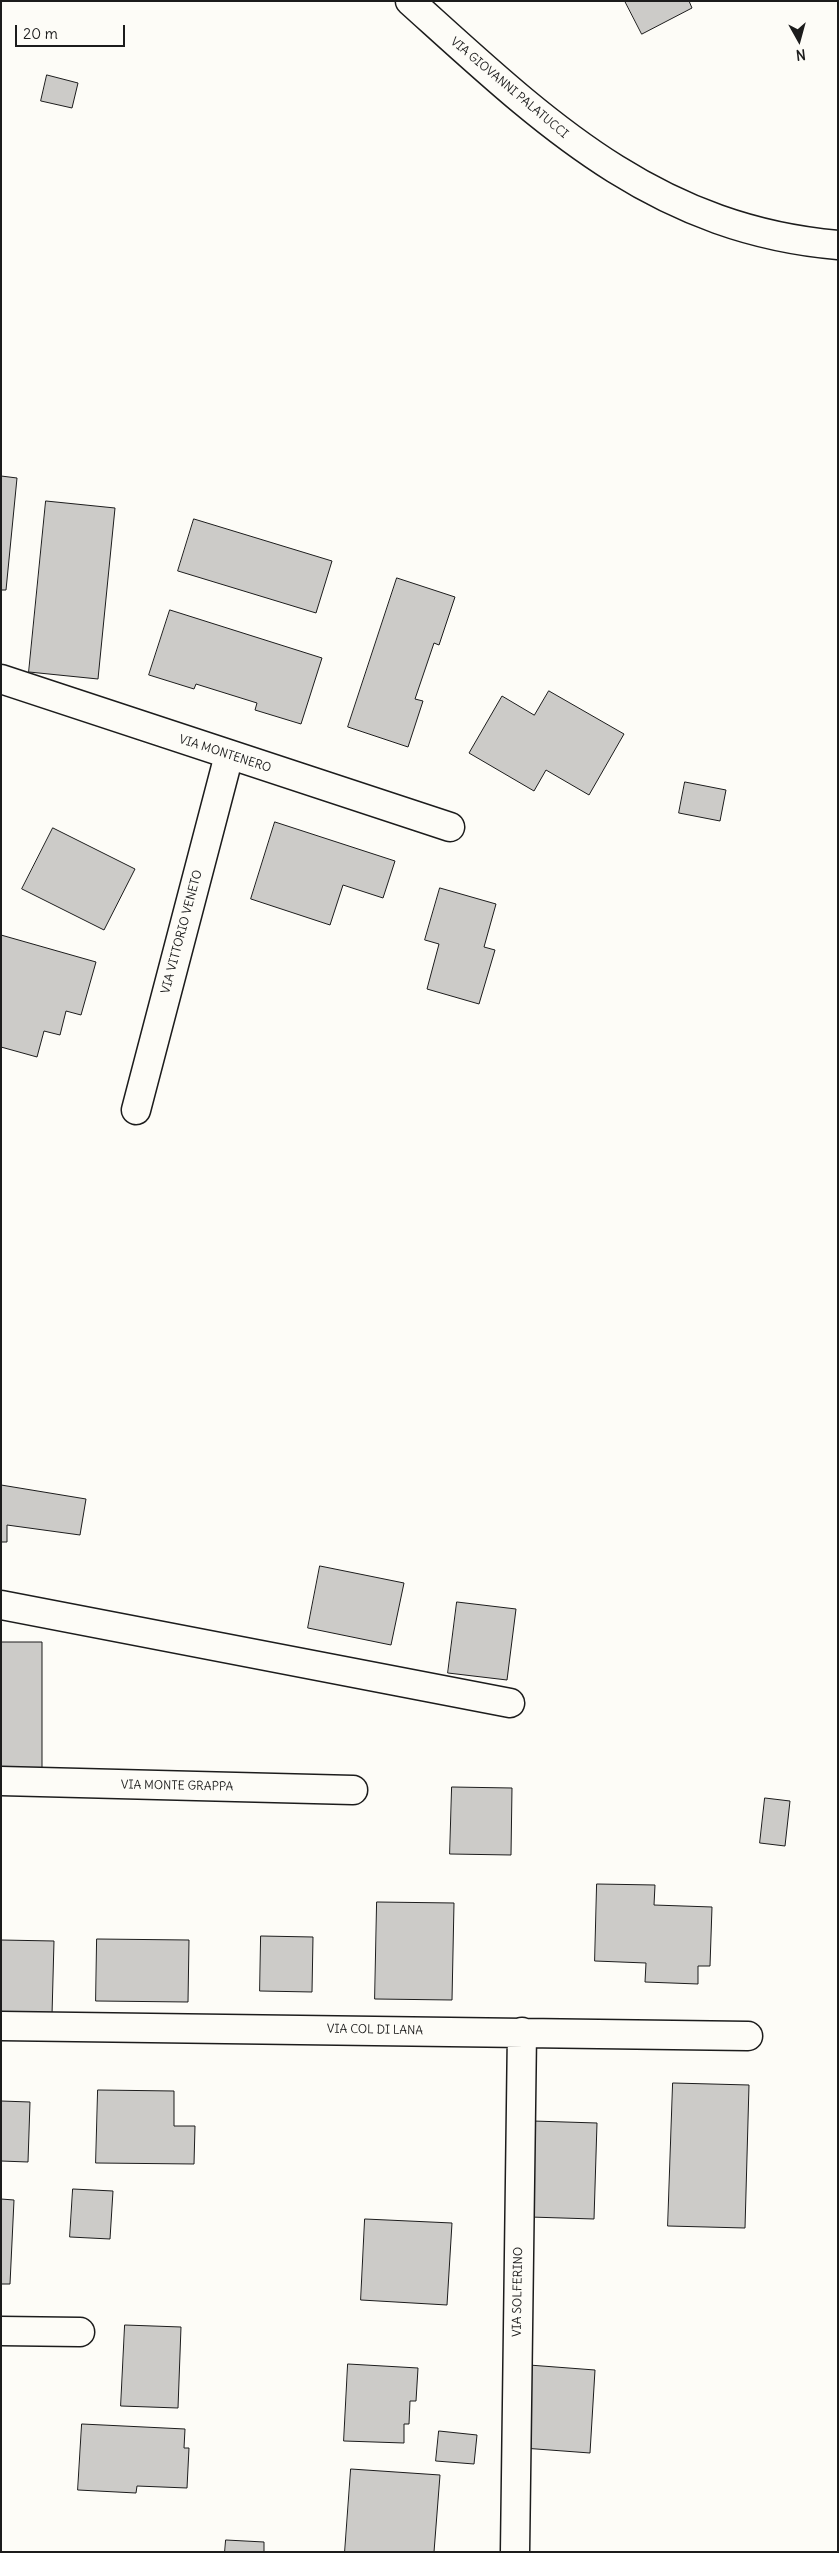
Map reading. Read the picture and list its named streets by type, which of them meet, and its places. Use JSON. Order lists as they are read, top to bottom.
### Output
{
  "streets": {
    "street": [
      "VIA GIOVANNI PALATUCCI",
      "VIA MONTENERO",
      "VIA VITTORIO VENETO",
      "VIA MONTE GRAPPA",
      "VIA COL DI LANA",
      "VIA SOLFERINO"
    ]
  },
  "crossings": [
    ["VIA MONTENERO", "VIA VITTORIO VENETO"],
    ["VIA COL DI LANA", "VIA SOLFERINO"]
  ],
  "scale_bar": "20 m",
  "north": "bottom"
}
